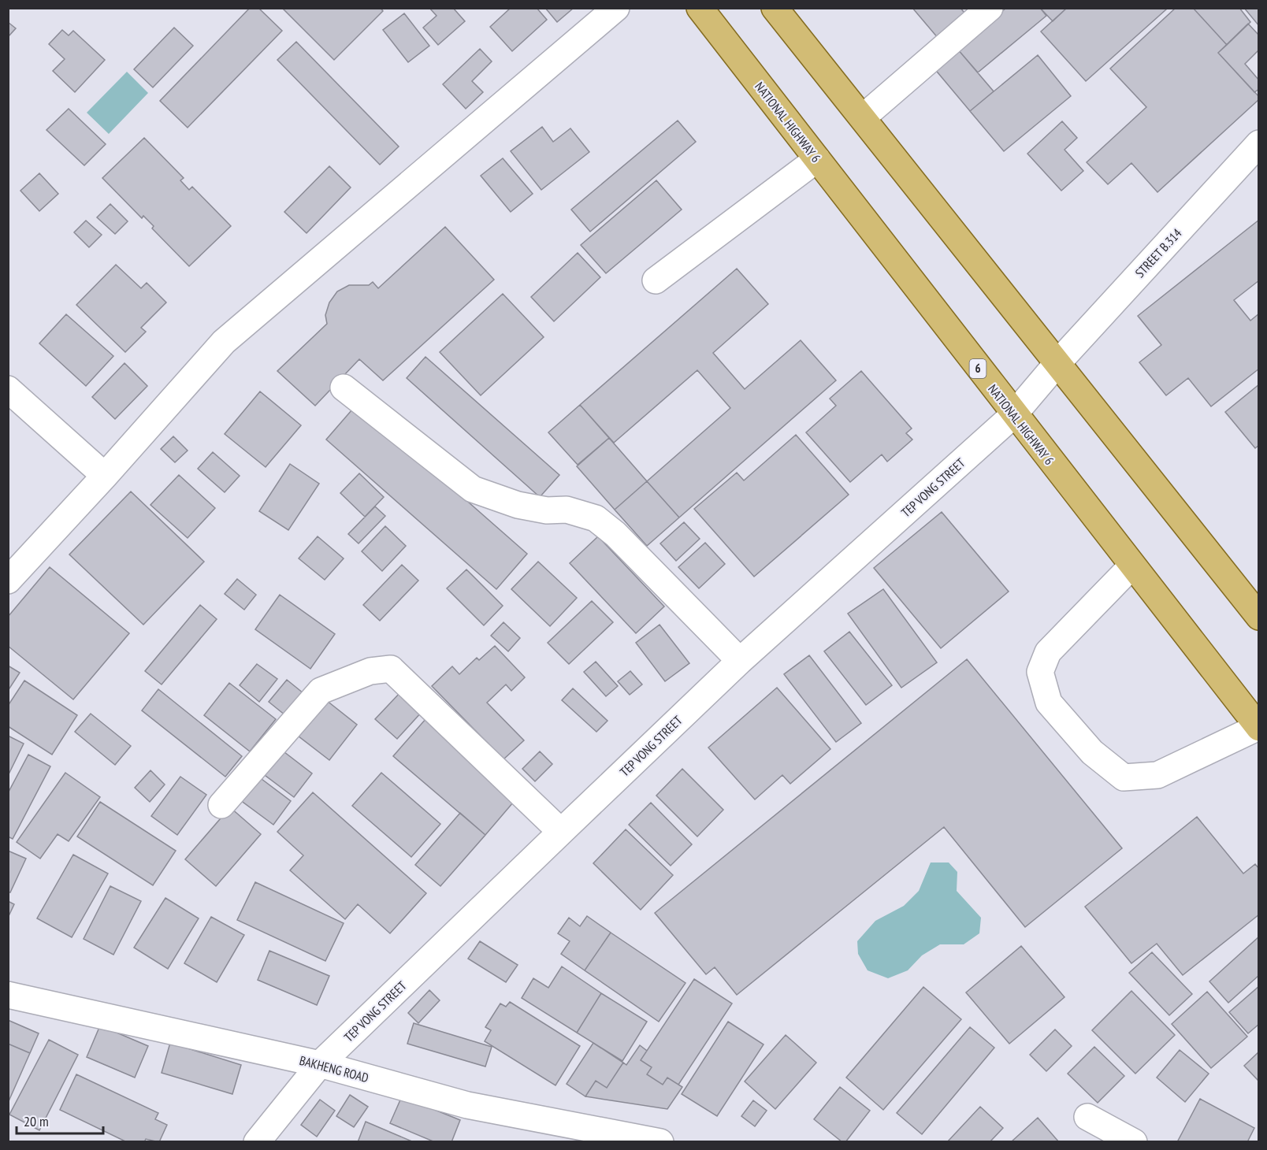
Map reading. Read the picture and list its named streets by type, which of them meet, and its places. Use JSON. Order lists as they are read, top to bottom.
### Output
{
  "streets": {
    "main road": ["NATIONAL HIGHWAY 6", "6"],
    "street": ["STREET B.314", "TEP VONG STREET", "BAKHENG ROAD"]
  },
  "crossings": [
    ["NATIONAL HIGHWAY 6", "TEP VONG STREET"],
    ["STREET B.314", "TEP VONG STREET"],
    ["TEP VONG STREET", "BAKHENG ROAD"]
  ],
  "scale_bar": "20 m"
}
